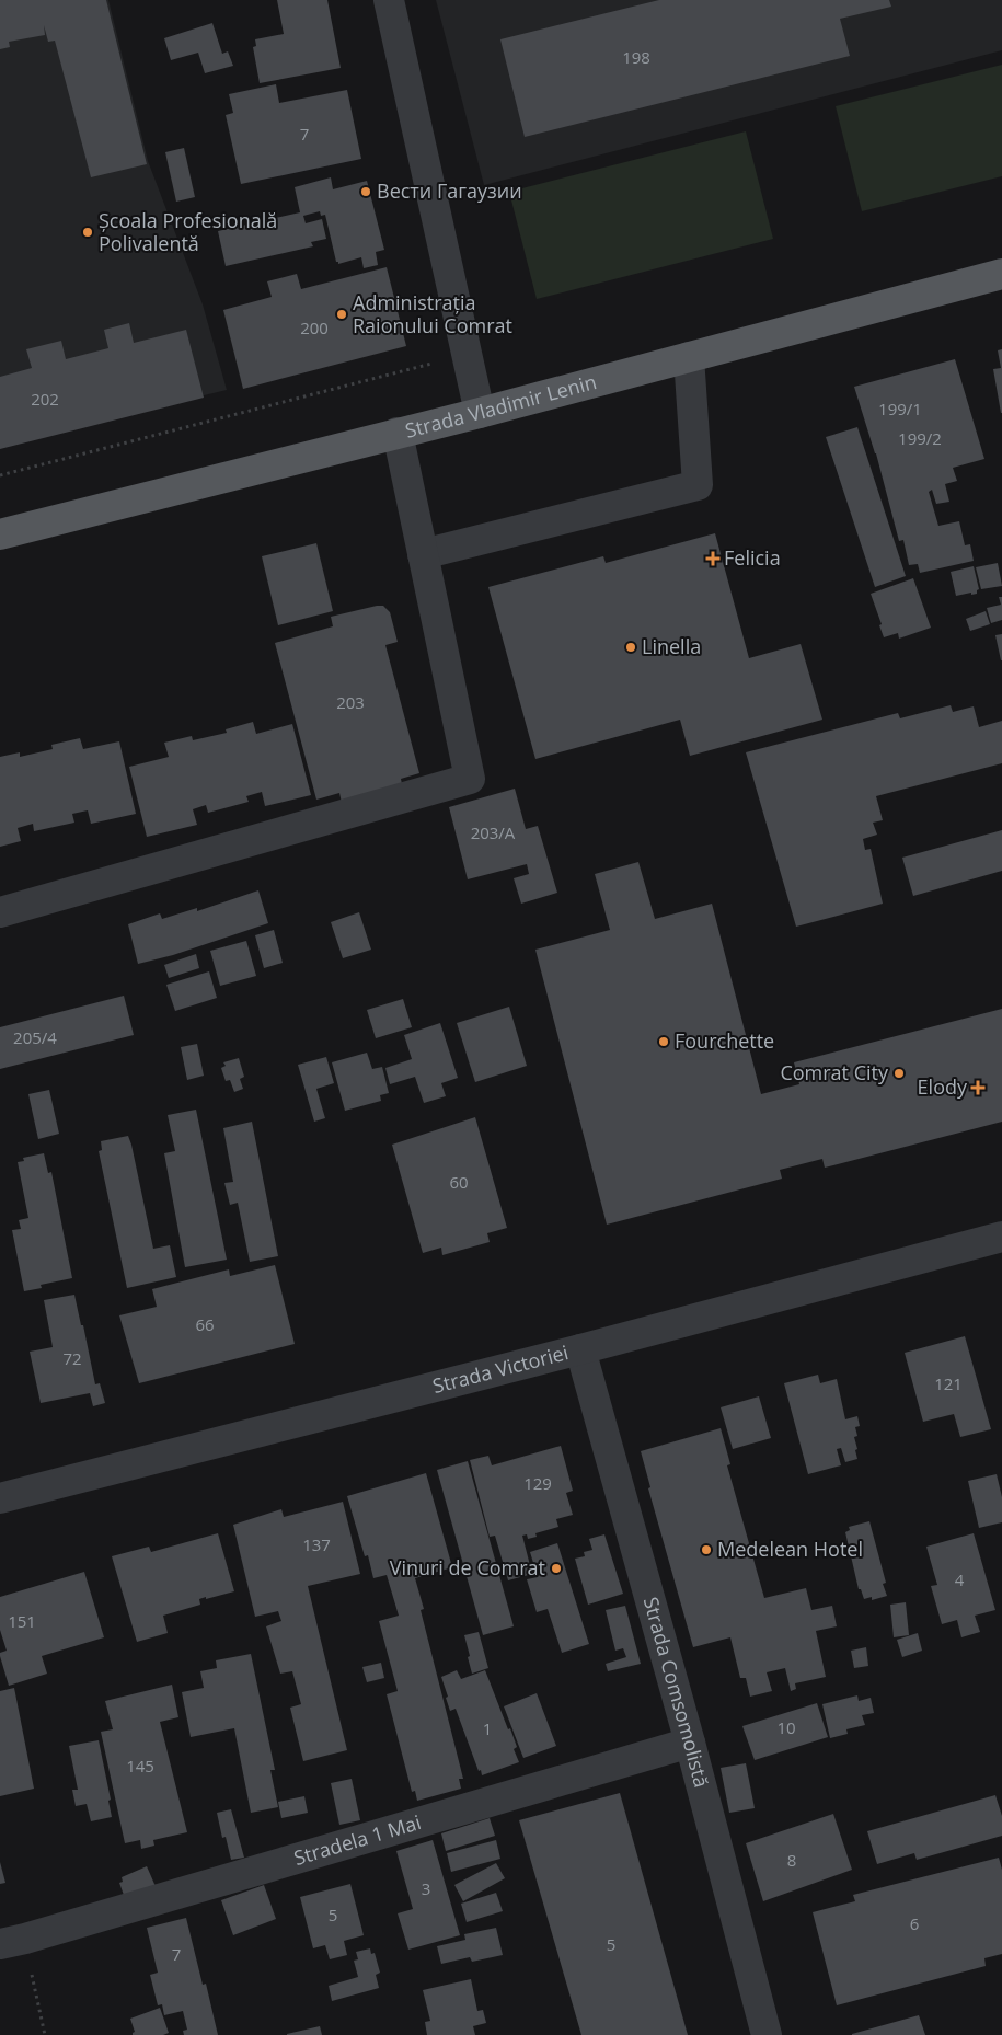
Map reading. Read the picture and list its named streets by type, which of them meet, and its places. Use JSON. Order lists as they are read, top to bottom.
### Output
{
  "streets": {
    "main road": ["Strada Vladimir Lenin"],
    "street": ["Strada Victoriei", "Strada Comsomolistă", "Stradela 1 Mai"]
  },
  "crossings": [
    ["Strada Victoriei", "Strada Comsomolistă"],
    ["Strada Comsomolistă", "Stradela 1 Mai"]
  ],
  "places": {
    "other": [
      "Вести Гагаузии",
      "Școala Profesională Polivalentă",
      "Administrația Raionului Comrat",
      "Linella",
      "Fourchette",
      "Comrat City",
      "Medelean Hotel",
      "Vinuri de Comrat"
    ],
    "health": ["Felicia", "Elody"]
  },
  "house_numbers": [
    "198",
    "7",
    "200",
    "202",
    "199/1",
    "199/2",
    "203",
    "203/A",
    "205/4",
    "60",
    "66",
    "72",
    "121",
    "129",
    "137",
    "4",
    "151",
    "10",
    "1",
    "145",
    "8",
    "3",
    "5",
    "6",
    "5",
    "7"
  ]
}
